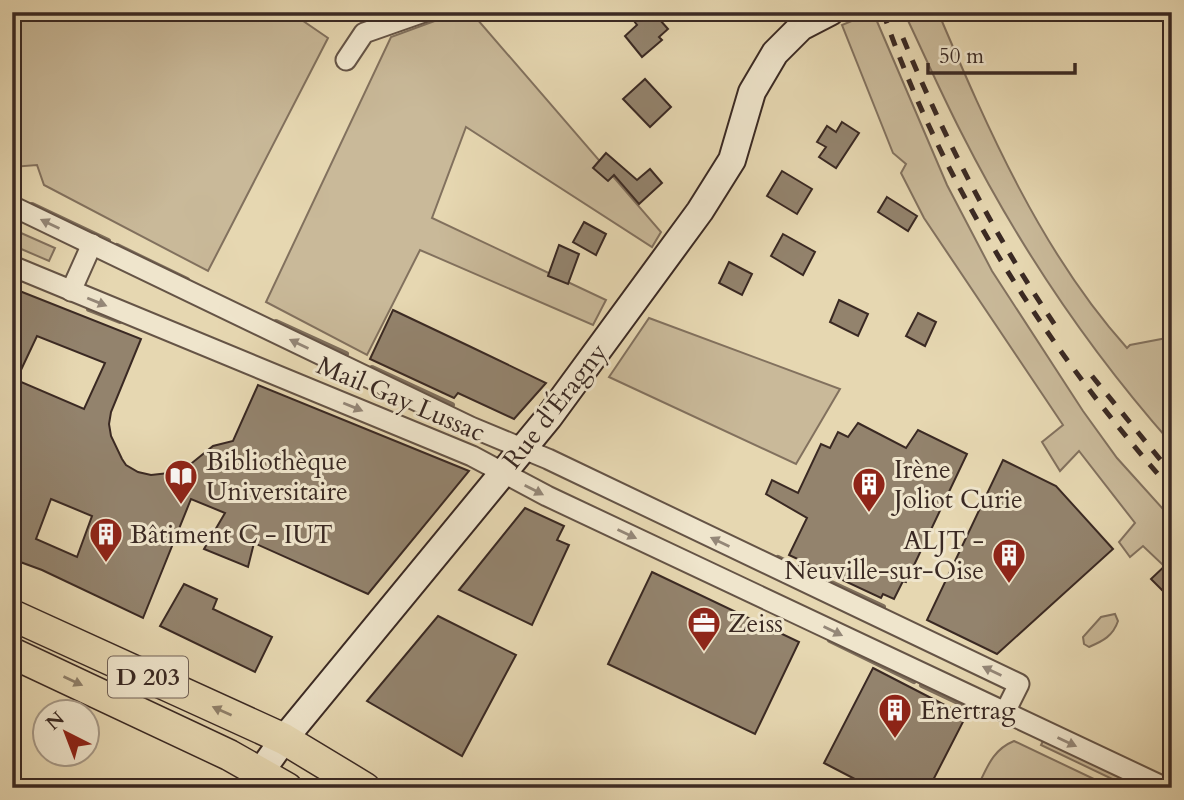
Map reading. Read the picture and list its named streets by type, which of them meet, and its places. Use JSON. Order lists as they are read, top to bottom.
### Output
{
  "streets": {
    "main road": ["D 203"],
    "street": ["Mail Gay Lussac", "Rue d'Éragny"]
  },
  "crossings": [
    ["Mail Gay Lussac", "Rue d'Éragny"],
    ["Rue d'Éragny", "D 203"]
  ],
  "places": {
    "library": ["Bibliothèque Universitaire"],
    "building": [
      "Irène Joliot Curie",
      "Bâtiment C - IUT",
      "ALJT - Neuville-sur-Oise",
      "Enertrag"
    ],
    "office": ["Zeiss"]
  },
  "scale_bar": "50 m",
  "north": "top left"
}
